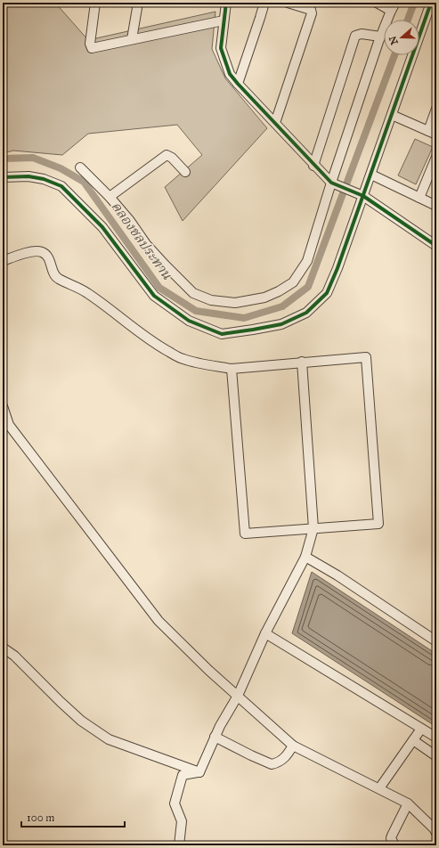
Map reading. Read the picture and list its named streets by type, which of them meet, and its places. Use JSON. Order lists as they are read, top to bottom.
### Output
{
  "water": ["คลองชลประทาน"],
  "scale_bar": "100 m",
  "north": "left"
}
